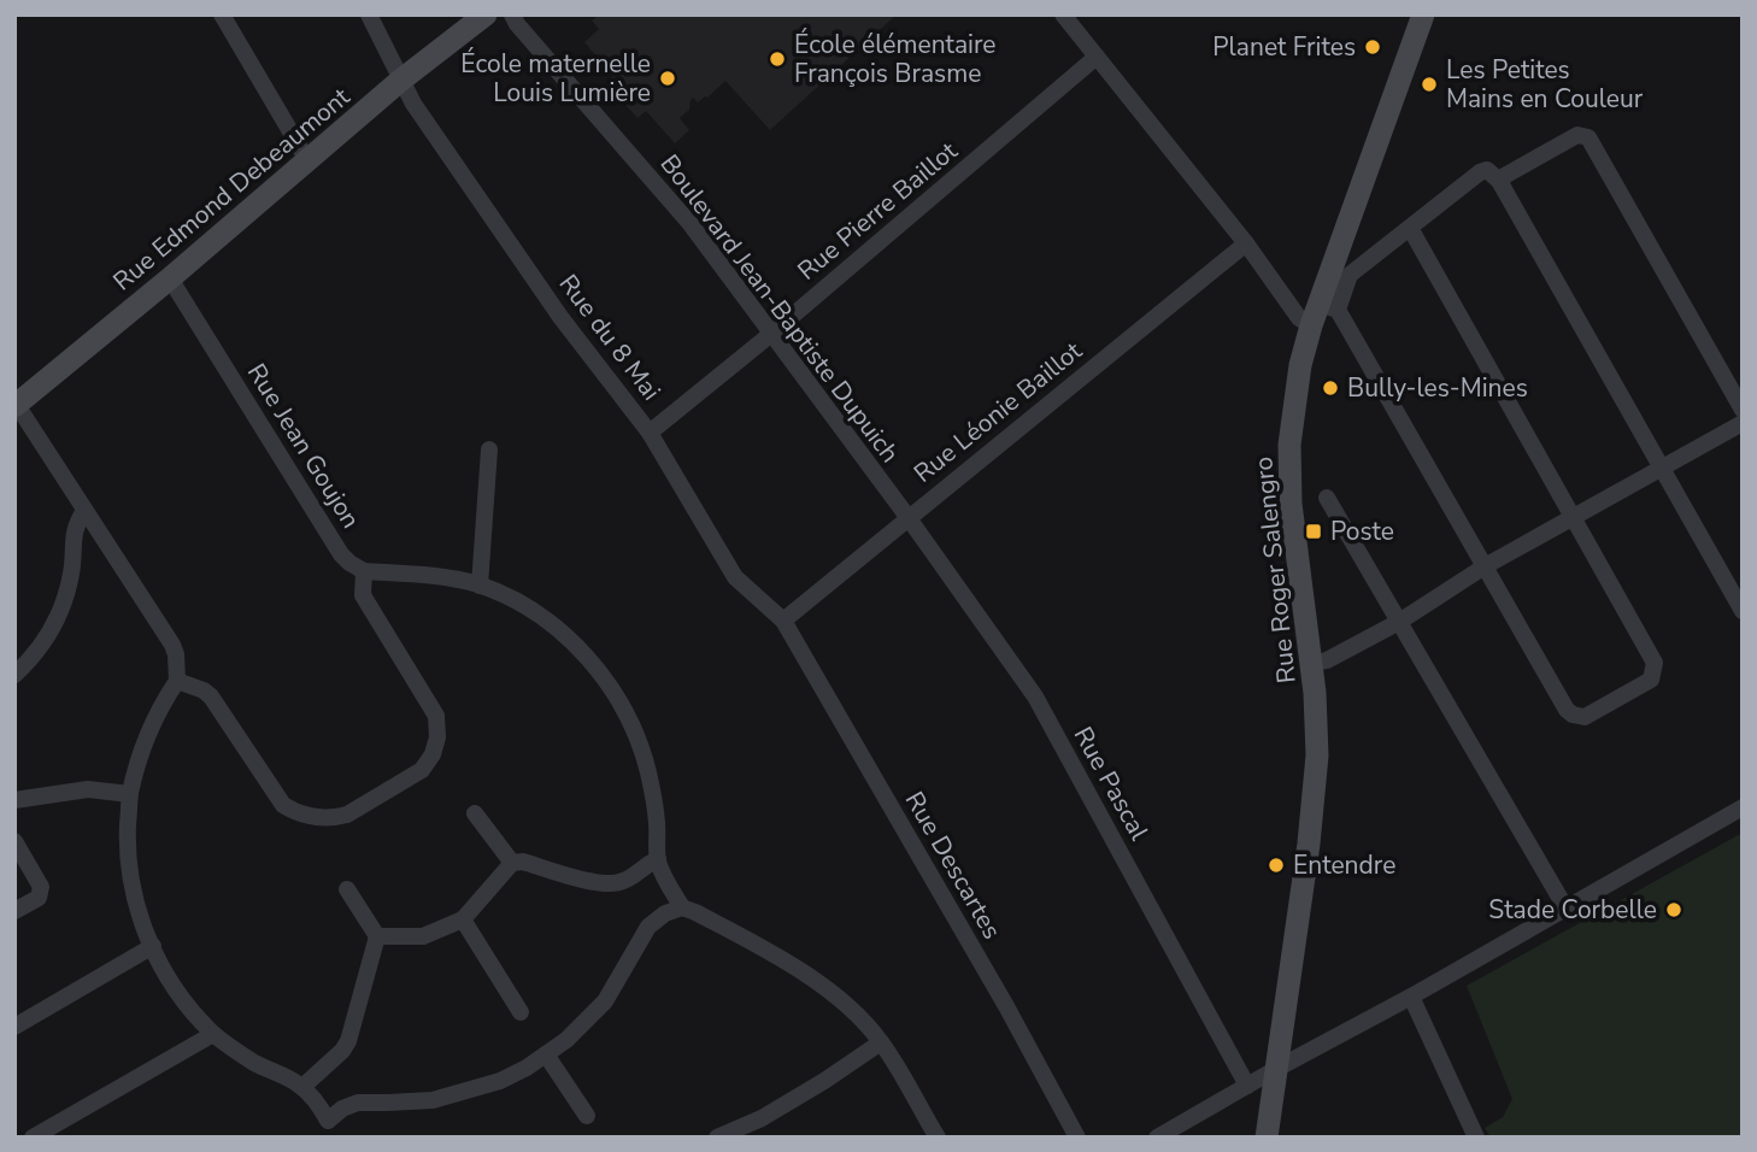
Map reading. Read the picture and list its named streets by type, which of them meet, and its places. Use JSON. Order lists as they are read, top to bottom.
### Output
{
  "streets": {
    "street": [
      "Rue Edmond Debeaumont",
      "Rue Pierre Baillot",
      "Boulevard Jean-Baptiste Dupuich",
      "Rue du 8 Mai",
      "Rue Léonie Baillot",
      "Rue Jean Goujon",
      "Rue Roger Salengro",
      "Rue Pascal",
      "Rue Descartes"
    ]
  },
  "crossings": [
    ["Rue Edmond Debeaumont", "Rue du 8 Mai"],
    ["Rue Edmond Debeaumont", "Rue Jean Goujon"],
    ["Rue Pierre Baillot", "Boulevard Jean-Baptiste Dupuich"],
    ["Rue Pierre Baillot", "Rue du 8 Mai"],
    ["Boulevard Jean-Baptiste Dupuich", "Rue Léonie Baillot"],
    ["Boulevard Jean-Baptiste Dupuich", "Rue Pascal"],
    ["Rue du 8 Mai", "Rue Léonie Baillot"],
    ["Rue du 8 Mai", "Rue Descartes"],
    ["Rue Léonie Baillot", "Rue Pascal"],
    ["Rue Léonie Baillot", "Rue Descartes"]
  ],
  "places": {
    "other": [
      "Planet Frites",
      "École élémentaire François Brasme",
      "École maternelle Louis Lumière",
      "Les Petites Mains en Couleur",
      "Bully-les-Mines",
      "Entendre",
      "Stade Corbelle"
    ],
    "transit": ["Poste"]
  }
}
